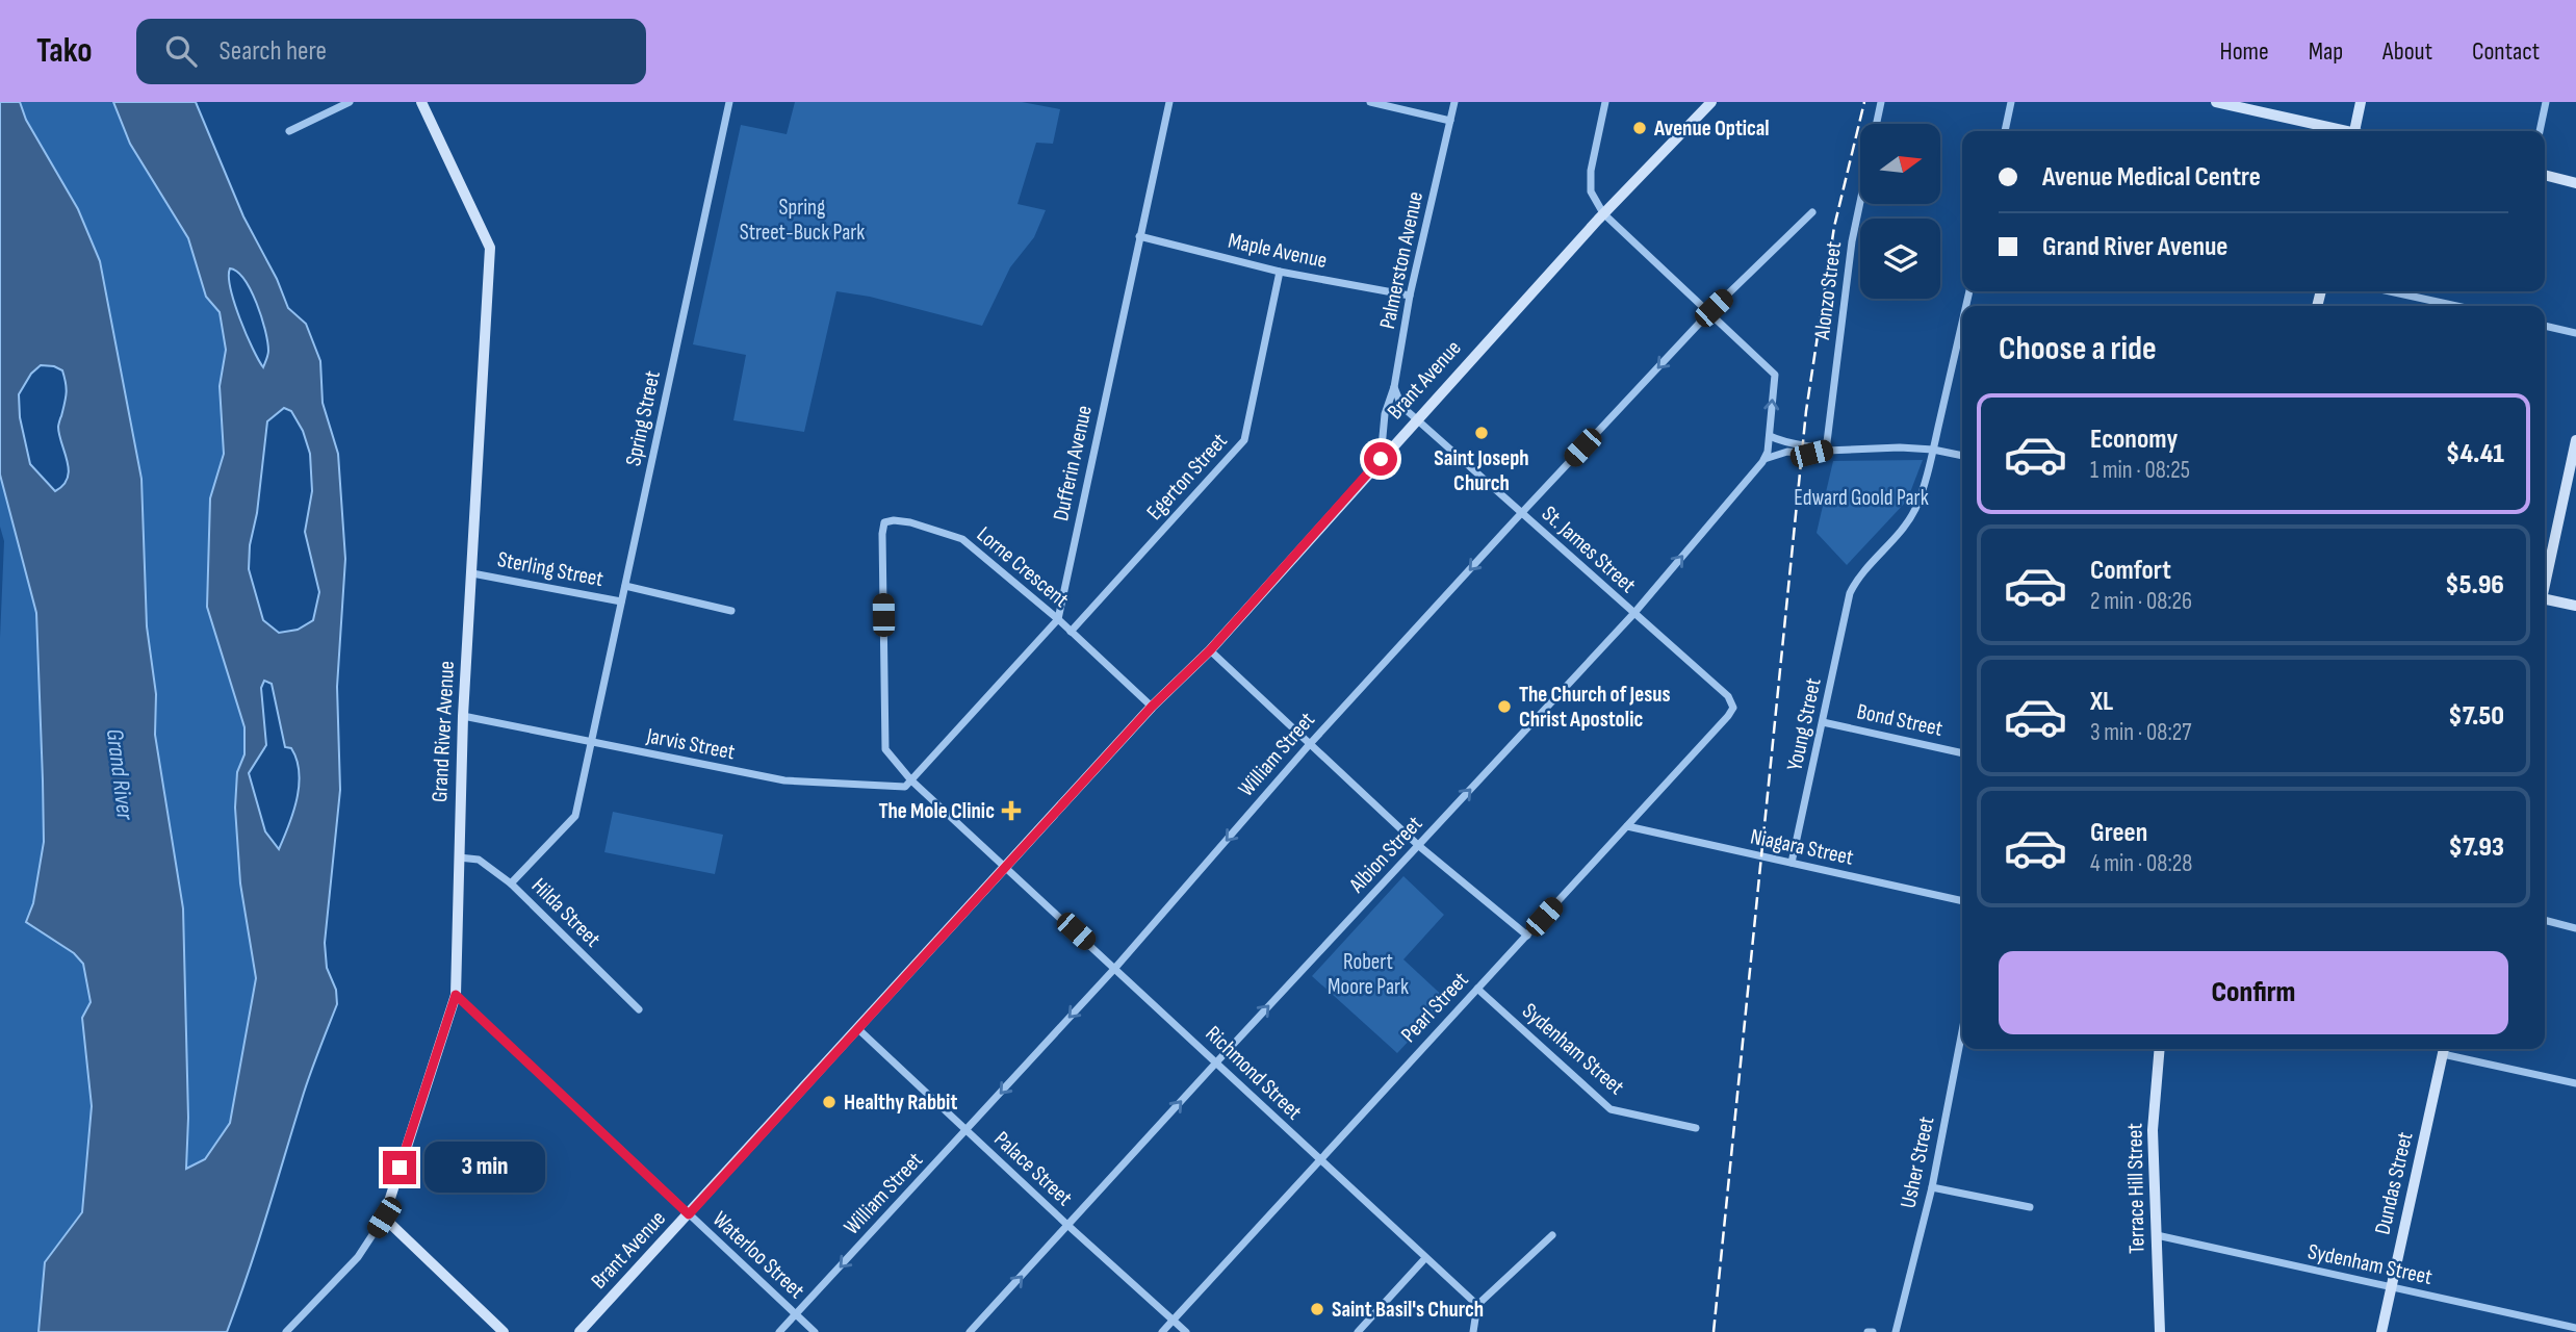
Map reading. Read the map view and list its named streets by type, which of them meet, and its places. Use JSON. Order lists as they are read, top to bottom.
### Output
{
  "streets": {
    "street": [
      "Maple Avenue",
      "Palmerston Avenue",
      "Alonzo Street",
      "Brant Avenue",
      "Spring Street",
      "Dufferin Avenue",
      "Egerton Street",
      "St. James Street",
      "Lorne Crescent",
      "Sterling Street",
      "Bond Street",
      "Young Street",
      "Grand River Avenue",
      "Jarvis Street",
      "William Street",
      "Niagara Street",
      "Albion Street",
      "Hilda Street",
      "Pearl Street",
      "Sydenham Street",
      "Richmond Street",
      "Usher Street",
      "Palace Street",
      "Dundas Street",
      "Terrace Hill Street",
      "Waterloo Street"
    ]
  },
  "crossings": [
    ["Maple Avenue", "Palmerston Avenue"],
    ["Maple Avenue", "Dufferin Avenue"],
    ["Maple Avenue", "Egerton Street"],
    ["Palmerston Avenue", "Brant Avenue"],
    ["Brant Avenue", "St. James Street"],
    ["Brant Avenue", "Lorne Crescent"],
    ["Brant Avenue", "Richmond Street"],
    ["Brant Avenue", "Palace Street"],
    ["Brant Avenue", "Waterloo Street"],
    ["Spring Street", "Sterling Street"],
    ["Spring Street", "Jarvis Street"],
    ["Spring Street", "Hilda Street"],
    ["Dufferin Avenue", "Lorne Crescent"],
    ["Egerton Street", "Lorne Crescent"],
    ["St. James Street", "William Street"],
    ["St. James Street", "Albion Street"],
    ["St. James Street", "Pearl Street"],
    ["Lorne Crescent", "Jarvis Street"],
    ["Lorne Crescent", "Richmond Street"],
    ["Sterling Street", "Grand River Avenue"],
    ["Bond Street", "Young Street"],
    ["Young Street", "Niagara Street"],
    ["Grand River Avenue", "Jarvis Street"],
    ["Grand River Avenue", "Hilda Street"],
    ["Grand River Avenue", "Waterloo Street"],
    ["William Street", "Albion Street"],
    ["William Street", "Richmond Street"],
    ["William Street", "Palace Street"],
    ["William Street", "Waterloo Street"],
    ["Niagara Street", "Pearl Street"],
    ["Albion Street", "Richmond Street"],
    ["Albion Street", "Palace Street"],
    ["Pearl Street", "Sydenham Street"],
    ["Pearl Street", "Richmond Street"],
    ["Pearl Street", "Palace Street"],
    ["Sydenham Street", "Dundas Street"],
    ["Sydenham Street", "Terrace Hill Street"]
  ],
  "one_way": ["William Street", "Albion Street"],
  "water": ["Grand River"],
  "parks": ["Spring Street-Buck Park", "Edward Goold Park", "Robert Moore Park"],
  "places": {
    "other": [
      "Avenue Optical",
      "Saint Joseph Church",
      "The Church of Jesus Christ Apostolic",
      "Healthy Rabbit",
      "Saint Basil's Church"
    ],
    "health": ["The Mole Clinic"]
  },
  "north": "right",
  "page": {
    "header": "Tako",
    "search": "Search here",
    "nav": [
      "Home",
      "Map",
      "About",
      "Contact"
    ],
    "banner": ["Avenue Medical Centre", "Grand River Avenue"],
    "heading": "Choose a ride",
    "list": [
      {
        "name": "Economy",
        "note": "1 min · 08:25",
        "value": "$4.41"
      },
      {
        "name": "Comfort",
        "note": "2 min · 08:26",
        "value": "$5.96"
      },
      {
        "name": "XL",
        "note": "3 min · 08:27",
        "value": "$7.50"
      },
      {
        "name": "Green",
        "note": "4 min · 08:28",
        "value": "$7.93"
      }
    ],
    "buttons": "Confirm",
    "bubble": "3 min"
  }
}
